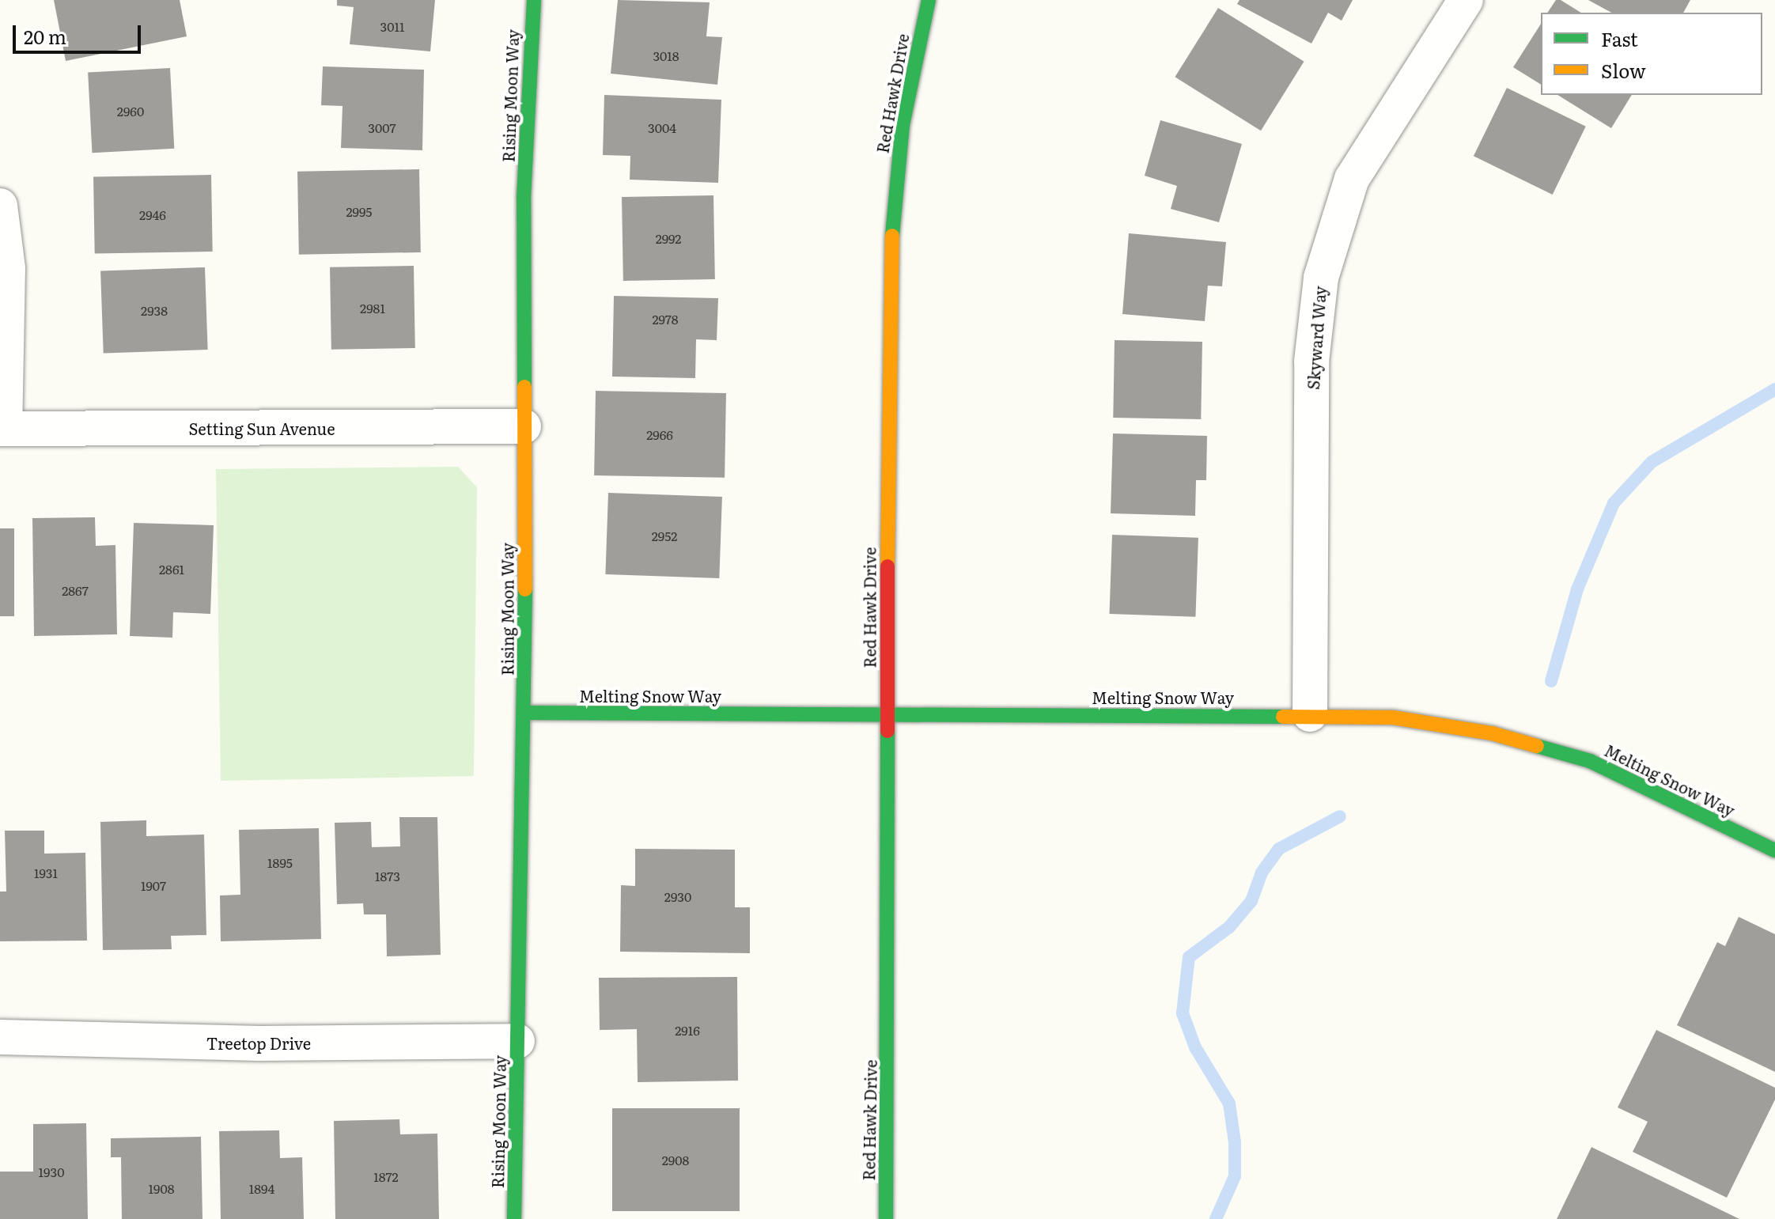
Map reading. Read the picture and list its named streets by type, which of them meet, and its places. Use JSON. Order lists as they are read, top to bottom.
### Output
{
  "streets": {
    "street": [
      "Red Hawk Drive",
      "Rising Moon Way",
      "Skyward Way",
      "Setting Sun Avenue",
      "Melting Snow Way",
      "Treetop Drive"
    ]
  },
  "crossings": [
    ["Red Hawk Drive", "Melting Snow Way"],
    ["Rising Moon Way", "Setting Sun Avenue"],
    ["Rising Moon Way", "Melting Snow Way"],
    ["Rising Moon Way", "Treetop Drive"],
    ["Skyward Way", "Melting Snow Way"]
  ],
  "house_numbers": [
    "3011",
    "3018",
    "2960",
    "3007",
    "3004",
    "2995",
    "2946",
    "2992",
    "2981",
    "2938",
    "2978",
    "2966",
    "2952",
    "2861",
    "2867",
    "1895",
    "1931",
    "1873",
    "1907",
    "2930",
    "2916",
    "2908",
    "1930",
    "1872",
    "1908",
    "1894"
  ],
  "legend": ["Fast", "Slow"],
  "scale_bar": "20 m"
}
